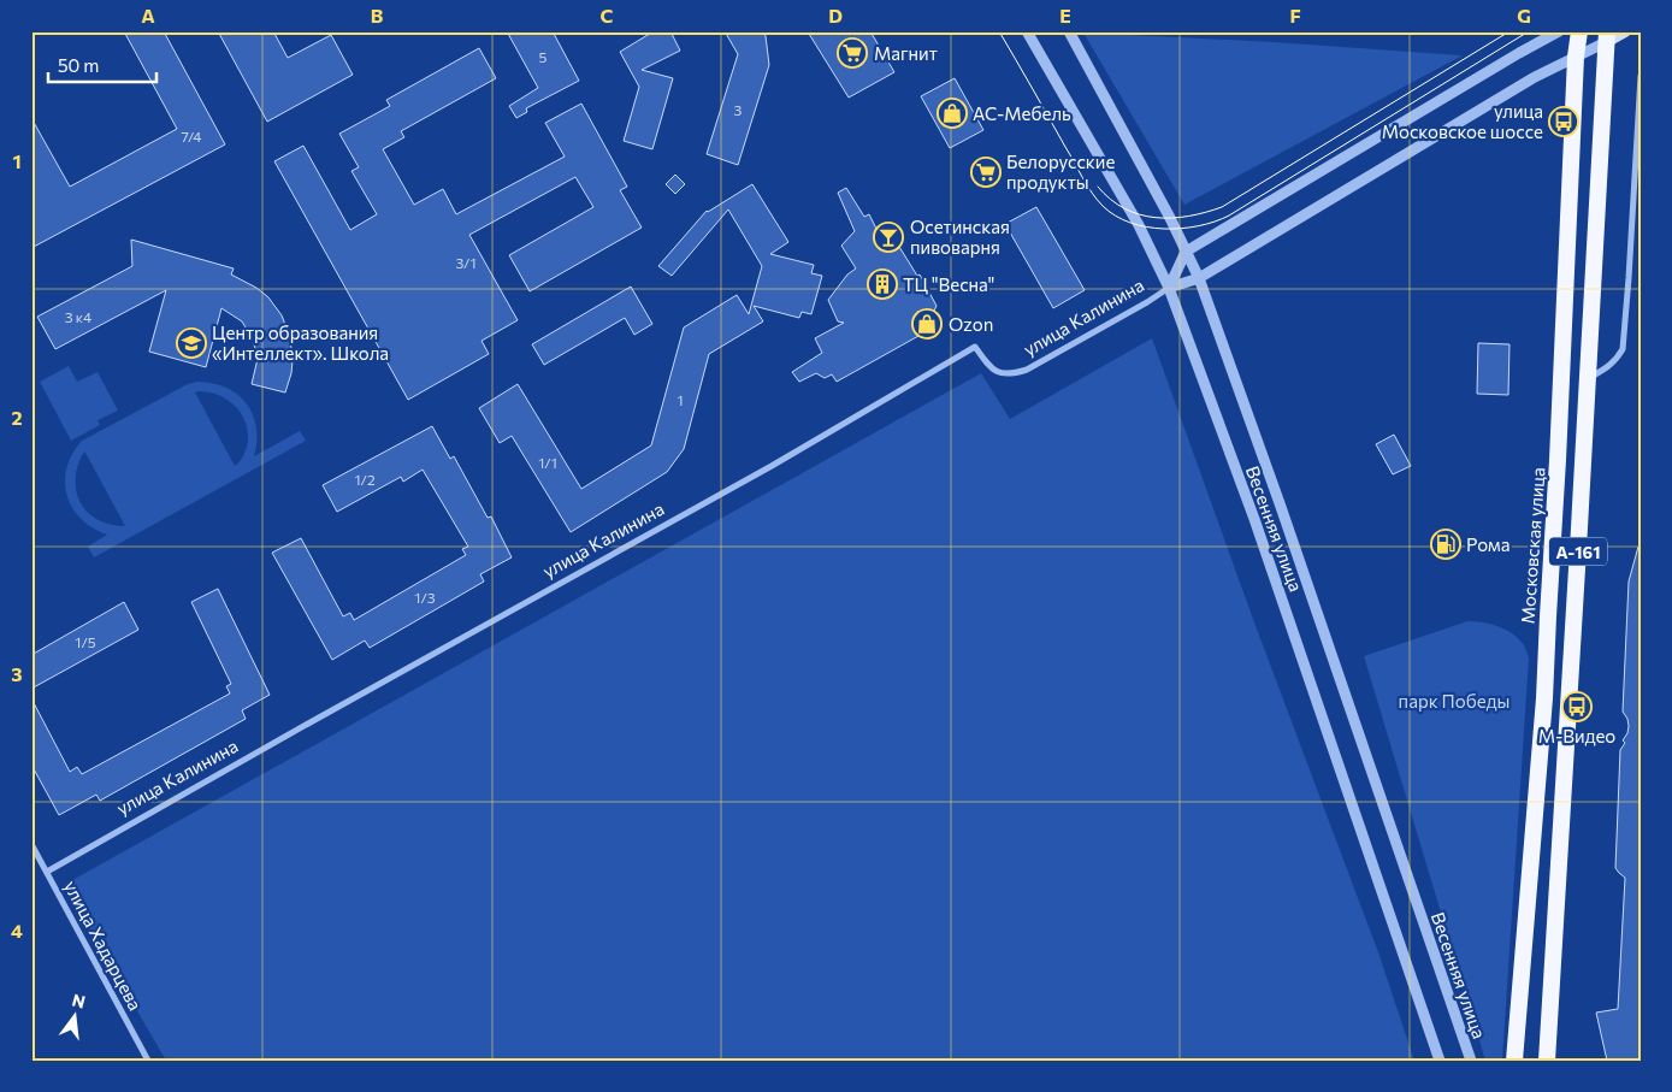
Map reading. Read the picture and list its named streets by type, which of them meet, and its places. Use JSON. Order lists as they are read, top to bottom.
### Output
{
  "streets": {
    "highway": ["Московская улица", "А-161"],
    "main road": ["улица Калинина"],
    "street": ["Весенняя улица", "улица Хадарцева"]
  },
  "crossings": [
    ["улица Калинина", "Весенняя улица"],
    ["улица Калинина", "Московская улица"],
    ["улица Калинина", "А-161"],
    ["улица Калинина", "улица Хадарцева"]
  ],
  "parks": ["парк Победы"],
  "places": {
    "supermarket": ["Магнит", "Белорусские продукты"],
    "shop": ["АС-Мебель", "Ozon"],
    "bus stop": ["улица Московское шоссе", "М-Видео"],
    "bar": ["Осетинская пивоварня"],
    "building": ["ТЦ \"Весна\""],
    "school or university": ["Центр образования «Интеллект». Школа"],
    "fuel station": ["Рома"]
  },
  "house_numbers": [
    "5",
    "3",
    "7/4",
    "3/1",
    "3 к4",
    "1",
    "1/1",
    "1/2",
    "1/3",
    "1/5"
  ],
  "scale_bar": "50 m",
  "north": "top",
  "grid": {
    "columns": [
      "A",
      "B",
      "C",
      "D",
      "E",
      "F",
      "G"
    ],
    "rows": [
      "1",
      "2",
      "3",
      "4"
    ]
  }
}
